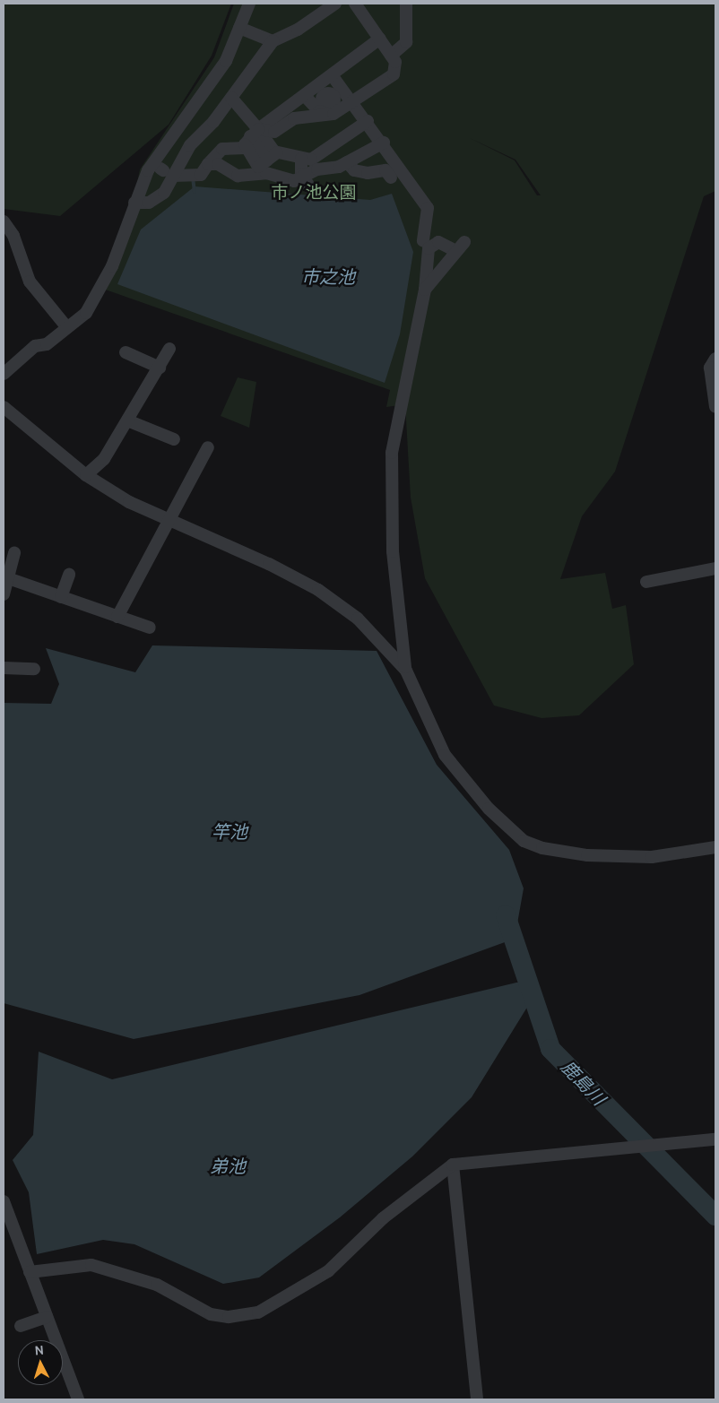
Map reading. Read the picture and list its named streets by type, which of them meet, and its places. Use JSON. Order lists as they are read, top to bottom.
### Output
{
  "water": [
    "市之池",
    "竿池",
    "鹿島川",
    "弟池"
  ],
  "parks": ["市ノ池公園"],
  "north": "top"
}
